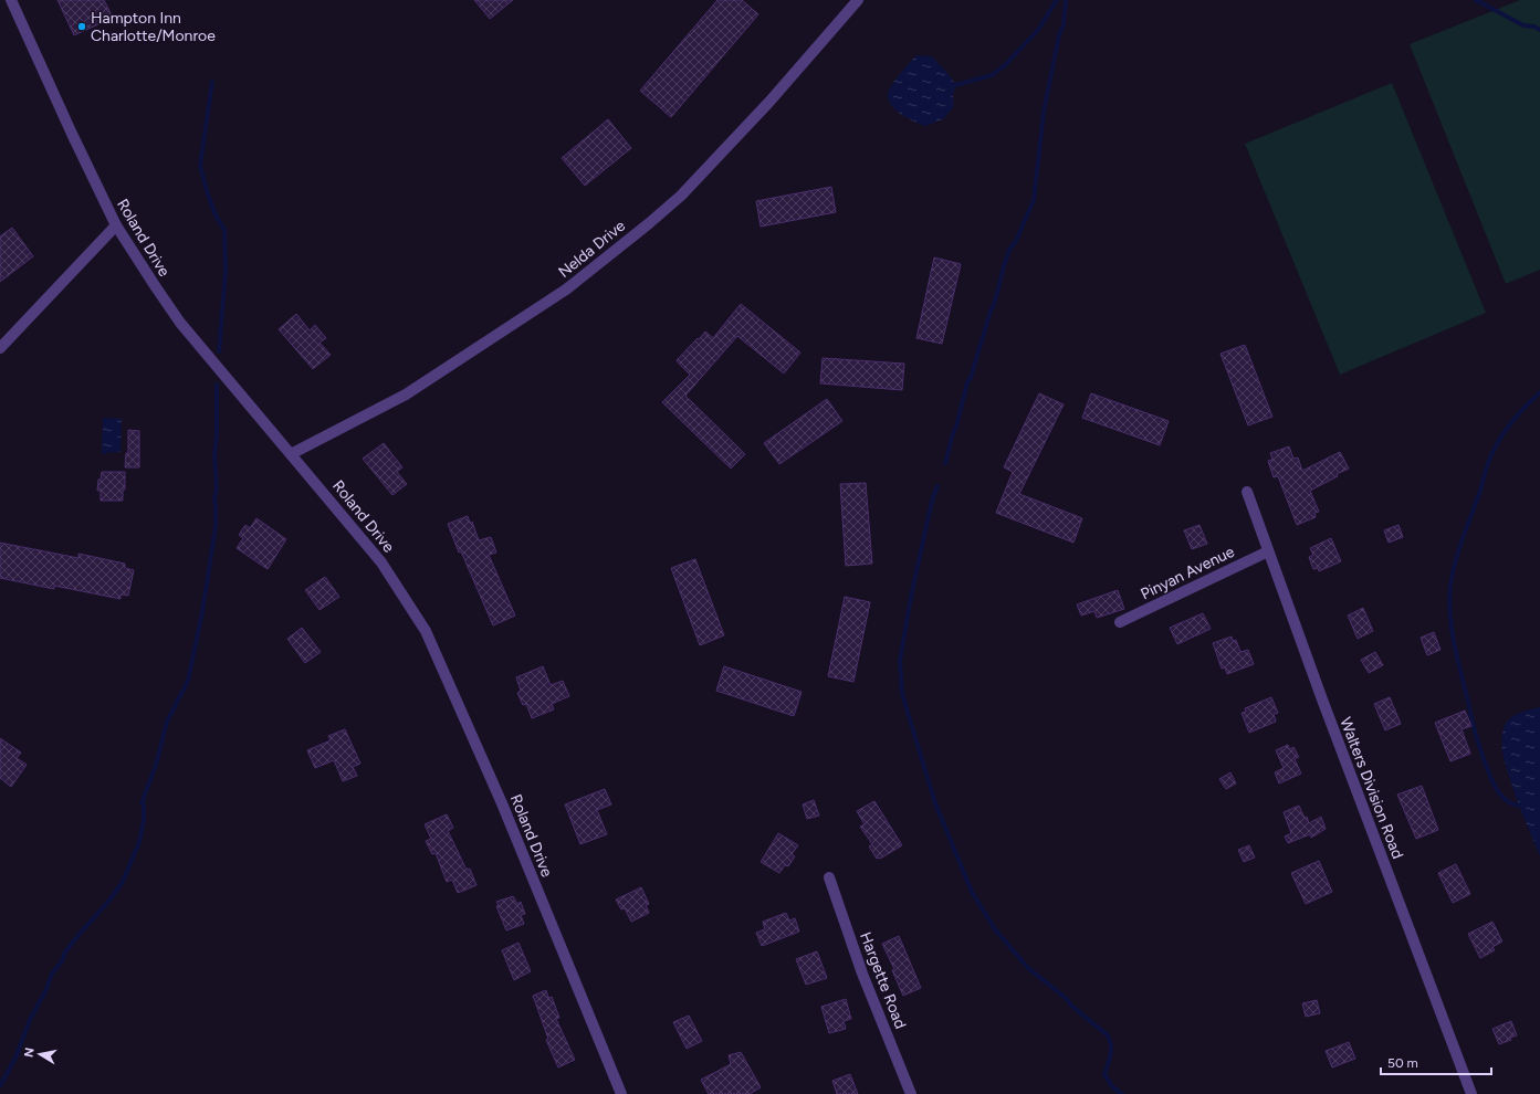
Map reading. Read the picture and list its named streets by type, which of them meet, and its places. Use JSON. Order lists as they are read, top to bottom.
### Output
{
  "streets": {
    "street": [
      "Roland Drive",
      "Nelda Drive",
      "Pinyan Avenue",
      "Walters Division Road",
      "Hargette Road"
    ]
  },
  "crossings": [
    ["Roland Drive", "Nelda Drive"],
    ["Pinyan Avenue", "Walters Division Road"]
  ],
  "places": ["Hampton Inn Charlotte/Monroe"],
  "scale_bar": "50 m",
  "north": "left"
}
